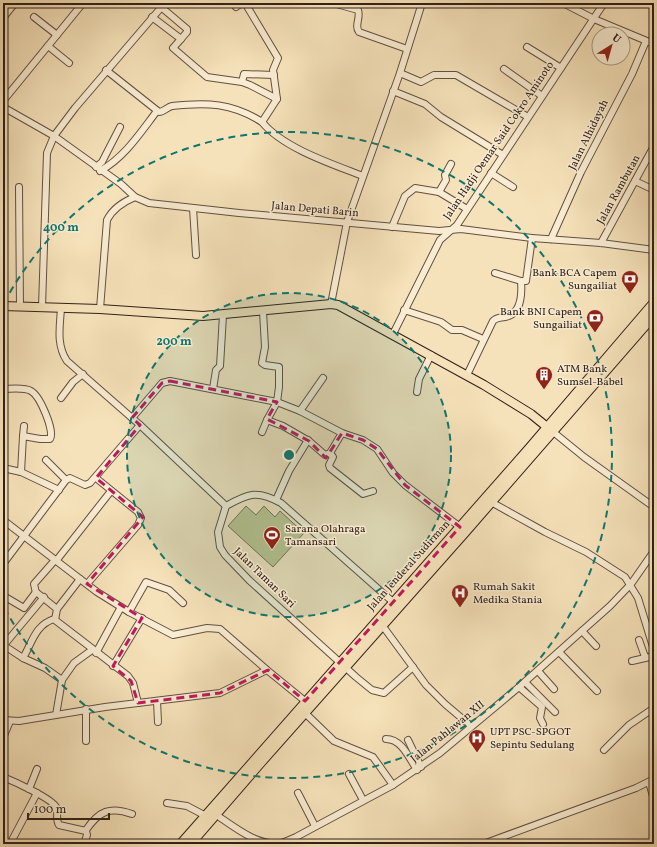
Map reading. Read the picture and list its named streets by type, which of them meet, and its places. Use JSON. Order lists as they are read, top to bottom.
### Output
{
  "streets": {
    "highway": ["Jalan Jenderal Sudirman"],
    "street": [
      "Jalan Alhidayah",
      "Jalan Hadji Oemar Said Cokro Aminoto",
      "Jalan Rambutan",
      "Jalan Depati Barin",
      "Jalan Taman Sari",
      "Jalan Pahlawan XII"
    ]
  },
  "crossings": [
    ["Jalan Alhidayah", "Jalan Depati Barin"],
    ["Jalan Hadji Oemar Said Cokro Aminoto", "Jalan Depati Barin"],
    ["Jalan Rambutan", "Jalan Depati Barin"],
    ["Jalan Jenderal Sudirman", "Jalan Taman Sari"],
    ["Jalan Jenderal Sudirman", "Jalan Pahlawan XII"]
  ],
  "places": {
    "bank": ["Bank BCA Capem Sungailiat", "Bank BNI Capem Sungailiat"],
    "building": ["ATM Bank Sumsel-Babel"],
    "sports": ["Sarana Olahraga Tamansari"],
    "hospital": ["Rumah Sakit Medika Stania", "UPT PSC-SPGOT Sepintu Sedulang"]
  },
  "scale_bar": "100 m",
  "north": "top right",
  "rings": ["400 m", "200 m"]
}
